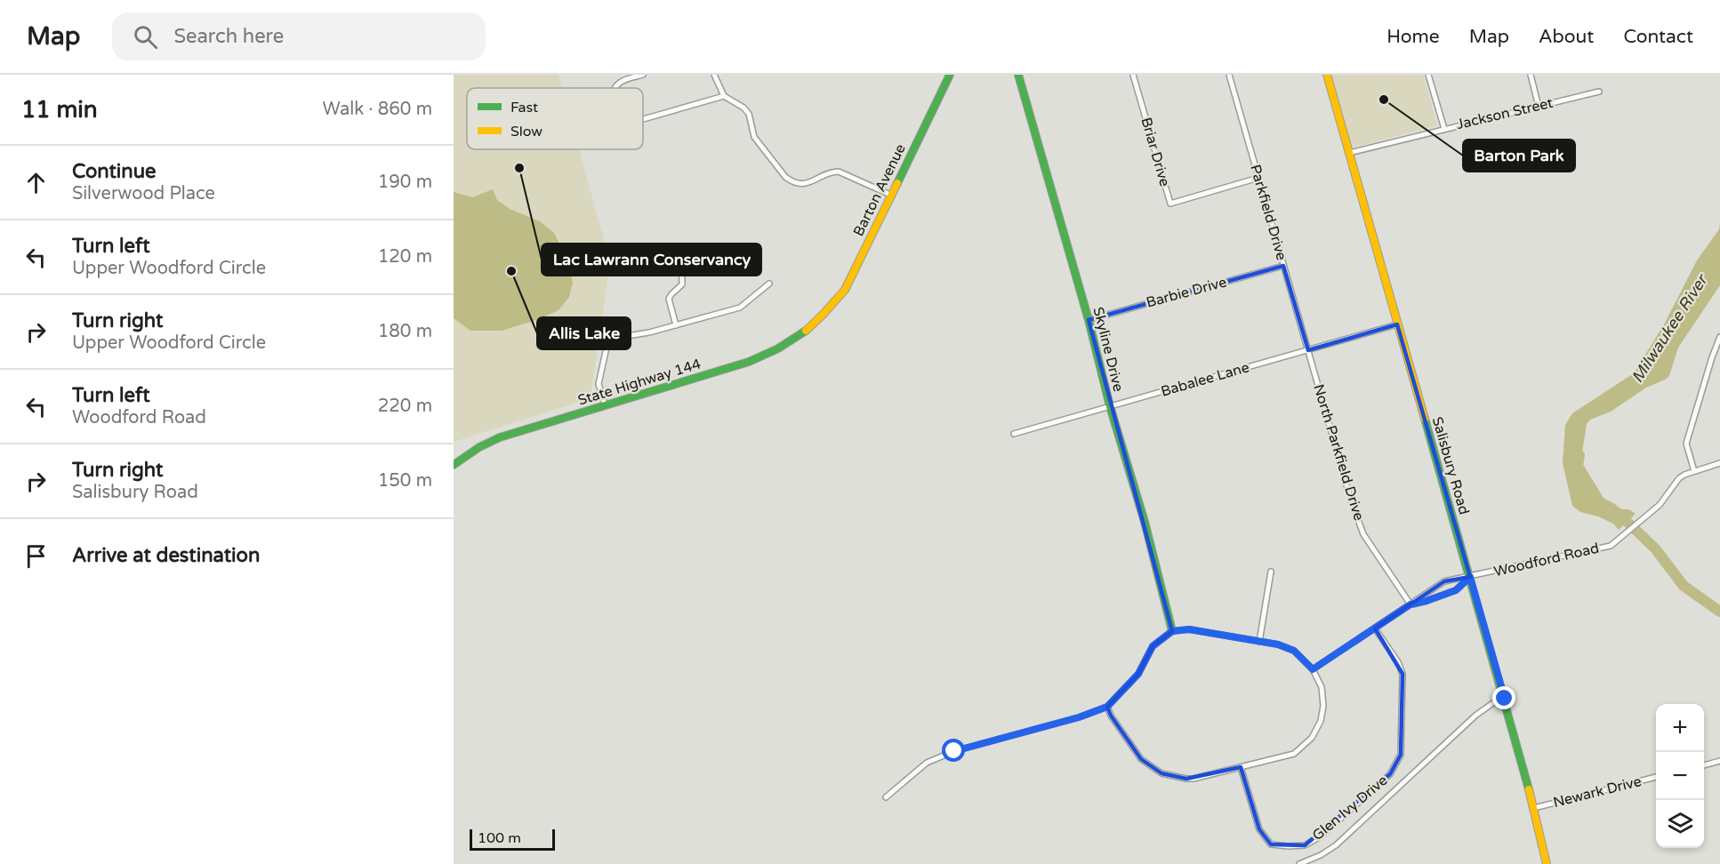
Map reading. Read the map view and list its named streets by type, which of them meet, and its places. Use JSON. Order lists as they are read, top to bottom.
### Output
{
  "streets": {
    "street": [
      "Jackson Street",
      "Briar Drive",
      "Barton Avenue",
      "Parkfield Drive",
      "Barbie Drive",
      "Skyline Drive",
      "Babalee Lane",
      "State Highway 144",
      "North Parkfield Drive",
      "Salisbury Road",
      "Woodford Road",
      "Newark Drive",
      "Glen Ivy Drive"
    ]
  },
  "crossings": [
    ["Jackson Street", "Salisbury Road"],
    ["Briar Drive", "Parkfield Drive"],
    ["Barton Avenue", "State Highway 144"],
    ["Parkfield Drive", "Barbie Drive"],
    ["Parkfield Drive", "Babalee Lane"],
    ["Parkfield Drive", "North Parkfield Drive"],
    ["Barbie Drive", "Skyline Drive"],
    ["Skyline Drive", "Babalee Lane"],
    ["Skyline Drive", "Woodford Road"],
    ["Skyline Drive", "Glen Ivy Drive"],
    ["Babalee Lane", "North Parkfield Drive"],
    ["Babalee Lane", "Salisbury Road"],
    ["North Parkfield Drive", "Woodford Road"],
    ["Salisbury Road", "Woodford Road"],
    ["Salisbury Road", "Newark Drive"],
    ["Woodford Road", "Glen Ivy Drive"]
  ],
  "water": ["Milwaukee River"],
  "places": ["Barton Park", "Lac Lawrann Conservancy", "Allis Lake"],
  "legend": ["Fast", "Slow"],
  "scale_bar": "100 m",
  "page": {
    "header": "Map",
    "search": "Search here",
    "nav": [
      "Home",
      "Map",
      "About",
      "Contact"
    ],
    "heading": ["11 min", "Walk · 860 m"],
    "list": [
      ["Continue", "Silverwood Place", "190 m"],
      ["Turn left", "Upper Woodford Circle", "120 m"],
      ["Turn right", "Upper Woodford Circle", "180 m"],
      ["Turn left", "Woodford Road", "220 m"],
      ["Turn right", "Salisbury Road", "150 m"],
      "Arrive at destination"
    ],
    "map_buttons": ["+", "−"],
    "scale": "100 m"
  }
}
